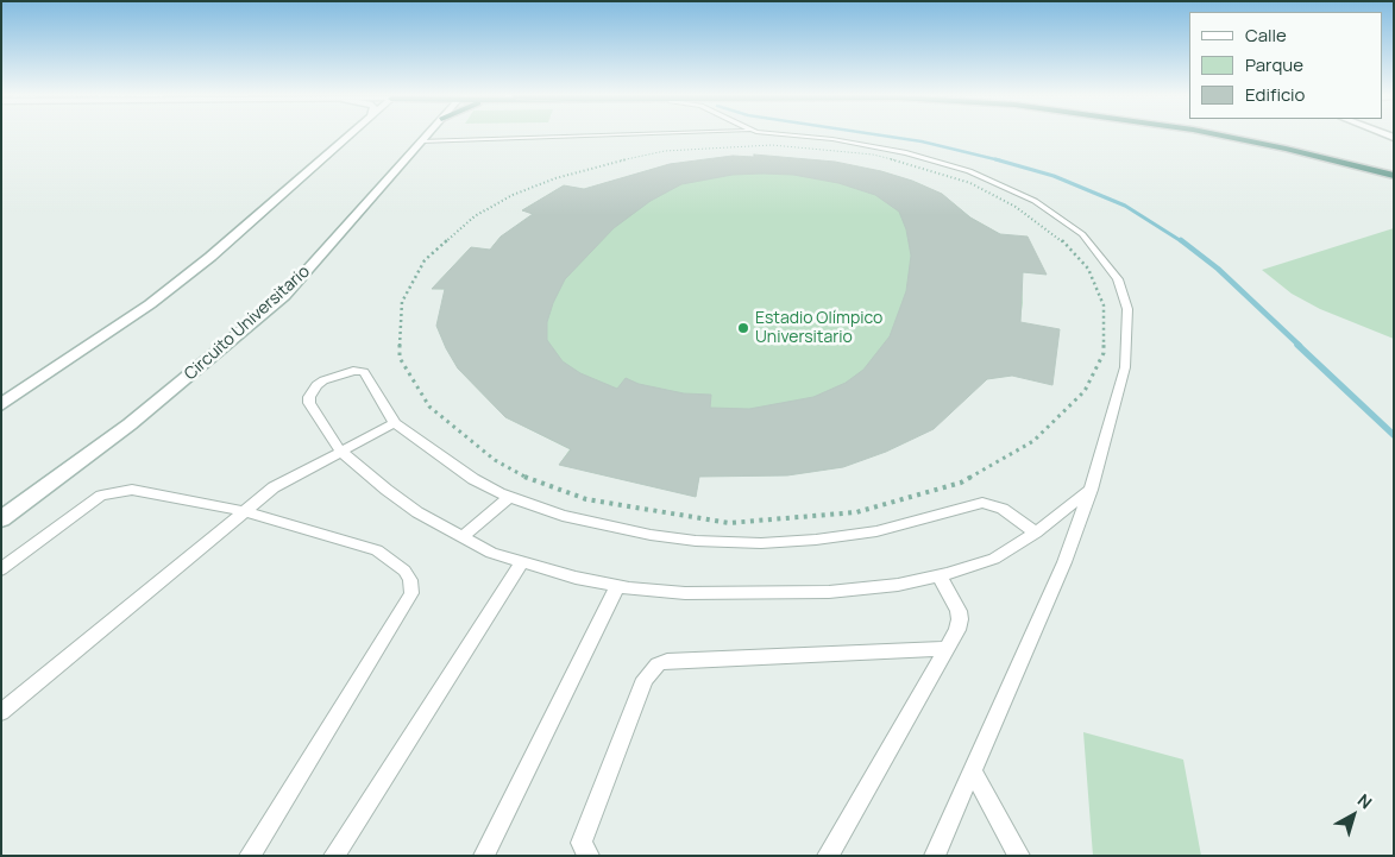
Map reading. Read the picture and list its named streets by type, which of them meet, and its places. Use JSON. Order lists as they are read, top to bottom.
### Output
{
  "streets": {
    "main road": ["Circuito Universitario"]
  },
  "places": ["Estadio Olímpico Universitario"],
  "legend": ["Calle", "Parque", "Edificio"],
  "north": "top right"
}
